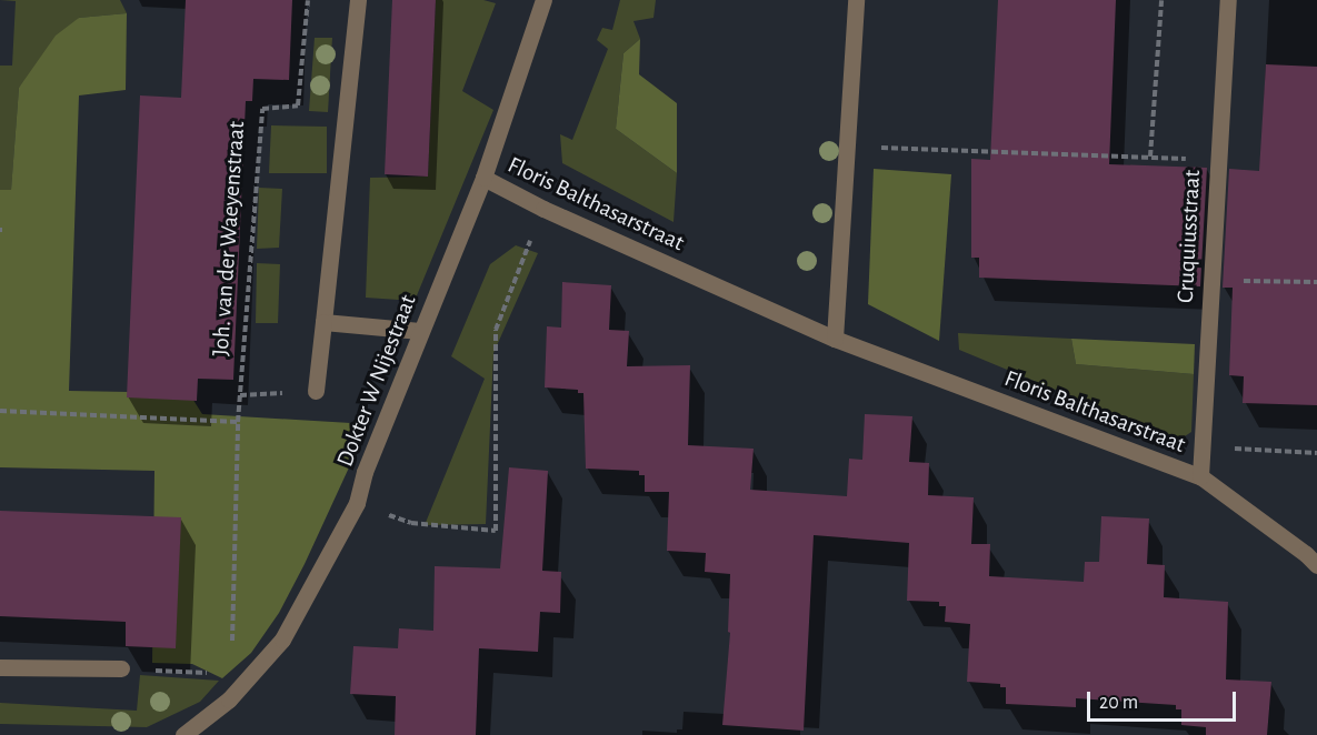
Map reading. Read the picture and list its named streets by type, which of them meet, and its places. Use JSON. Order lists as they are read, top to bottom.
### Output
{
  "streets": {
    "street": ["Floris Balthasarstraat", "Cruquiusstraat", "Dokter W Nijestraat"],
    "path": ["Joh. van der Waeyenstraat"]
  },
  "crossings": [
    ["Floris Balthasarstraat", "Cruquiusstraat"],
    ["Floris Balthasarstraat", "Dokter W Nijestraat"],
    ["Joh. van der Waeyenstraat", "Dokter W Nijestraat"]
  ],
  "scale_bar": "20 m"
}
